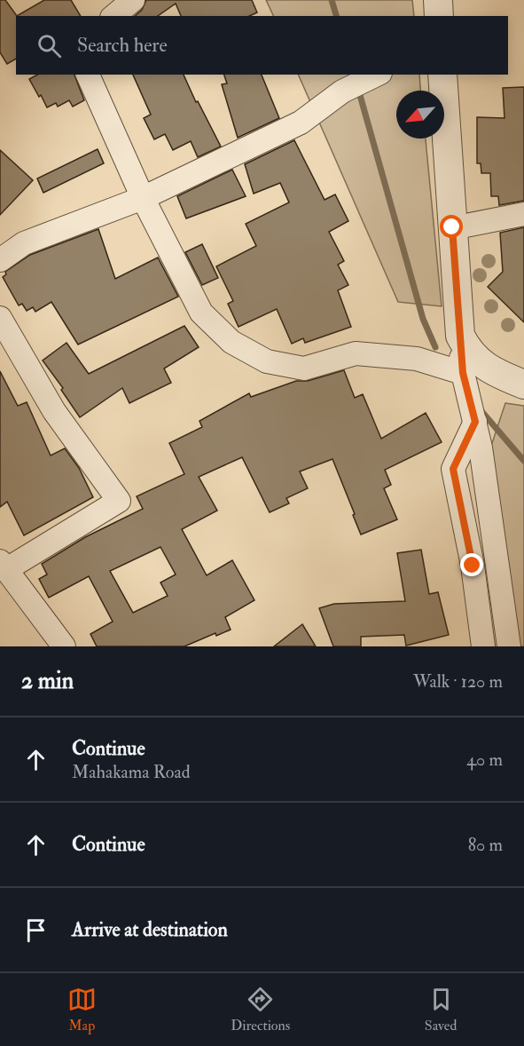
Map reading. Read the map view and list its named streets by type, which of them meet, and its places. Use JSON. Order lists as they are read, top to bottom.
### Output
{
  "north": "bottom left",
  "page": {
    "search": "Search here",
    "heading": ["2 min", "Walk · 120 m"],
    "list": [
      ["Continue", "Mahakama Road", "40 m"],
      ["Continue", "80 m"],
      "Arrive at destination"
    ],
    "nav": ["Map", "Directions", "Saved"]
  }
}
